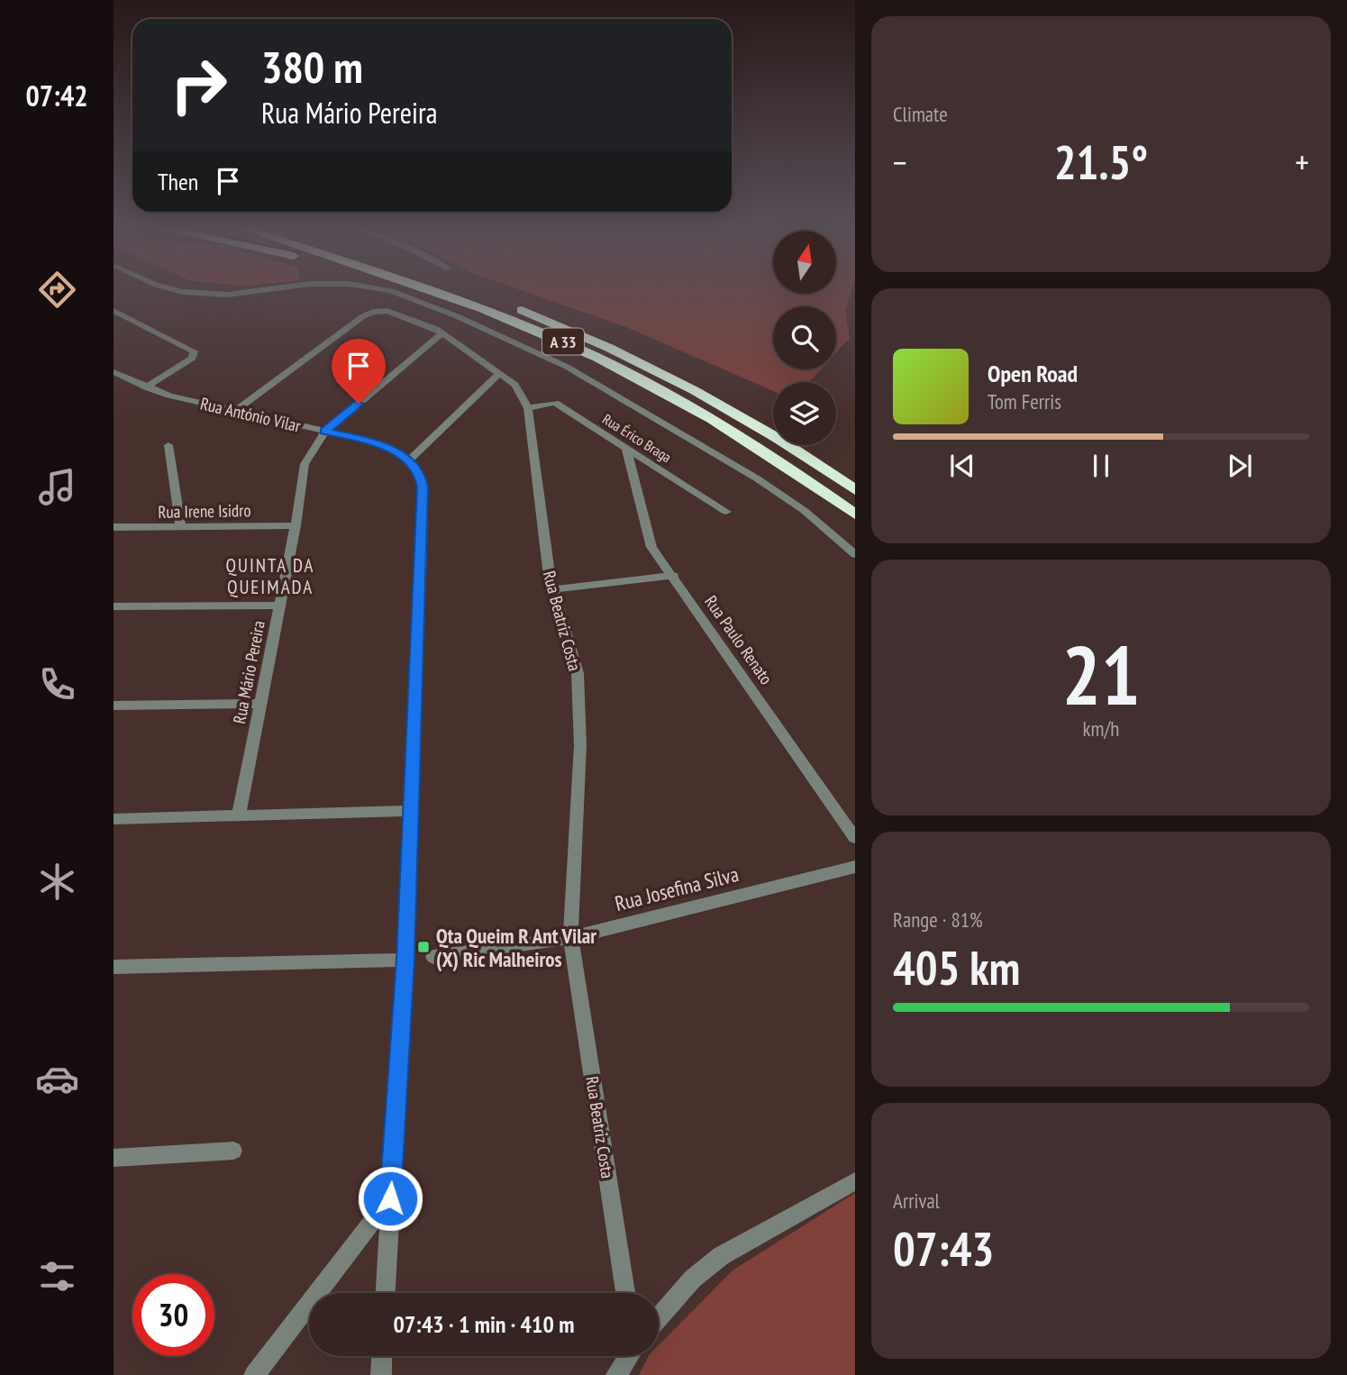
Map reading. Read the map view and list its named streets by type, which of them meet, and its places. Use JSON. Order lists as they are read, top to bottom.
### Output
{
  "streets": {
    "highway": ["A 33"],
    "street": [
      "Rua António Vilar",
      "Rua Érico Braga",
      "Rua Irene Isidro",
      "Rua Beatriz Costa",
      "Rua Paulo Renato",
      "Rua Mário Pereira",
      "Rua Josefina Silva"
    ]
  },
  "crossings": [
    ["Rua António Vilar", "Rua Beatriz Costa"],
    ["Rua António Vilar", "Rua Mário Pereira"],
    ["Rua Érico Braga", "Rua Beatriz Costa"],
    ["Rua Érico Braga", "Rua Paulo Renato"],
    ["Rua Irene Isidro", "Rua Mário Pereira"],
    ["Rua Beatriz Costa", "Rua Mário Pereira"],
    ["Rua Beatriz Costa", "Rua Josefina Silva"]
  ],
  "districts": ["QUINTA DA QUEIMADA"],
  "places": {
    "transit": ["Qta Queim R Ant Vilar (X) Ric Malheiros"]
  },
  "north": "top",
  "page": {
    "tabs": "07:42",
    "tile": [
      "Climate",
      ["21", "km/h"],
      ["Range · 81%", "405 km"],
      ["Arrival", "07:43"]
    ],
    "turn": ["380 m", "Rua Mário Pereira"],
    "heat": ["−", "21.5°", "+"],
    "then": "Then",
    "song": ["Open Road", "Tom Ferris"],
    "limit": "30",
    "trip": "07:43 · 1 min · 410 m"
  }
}
